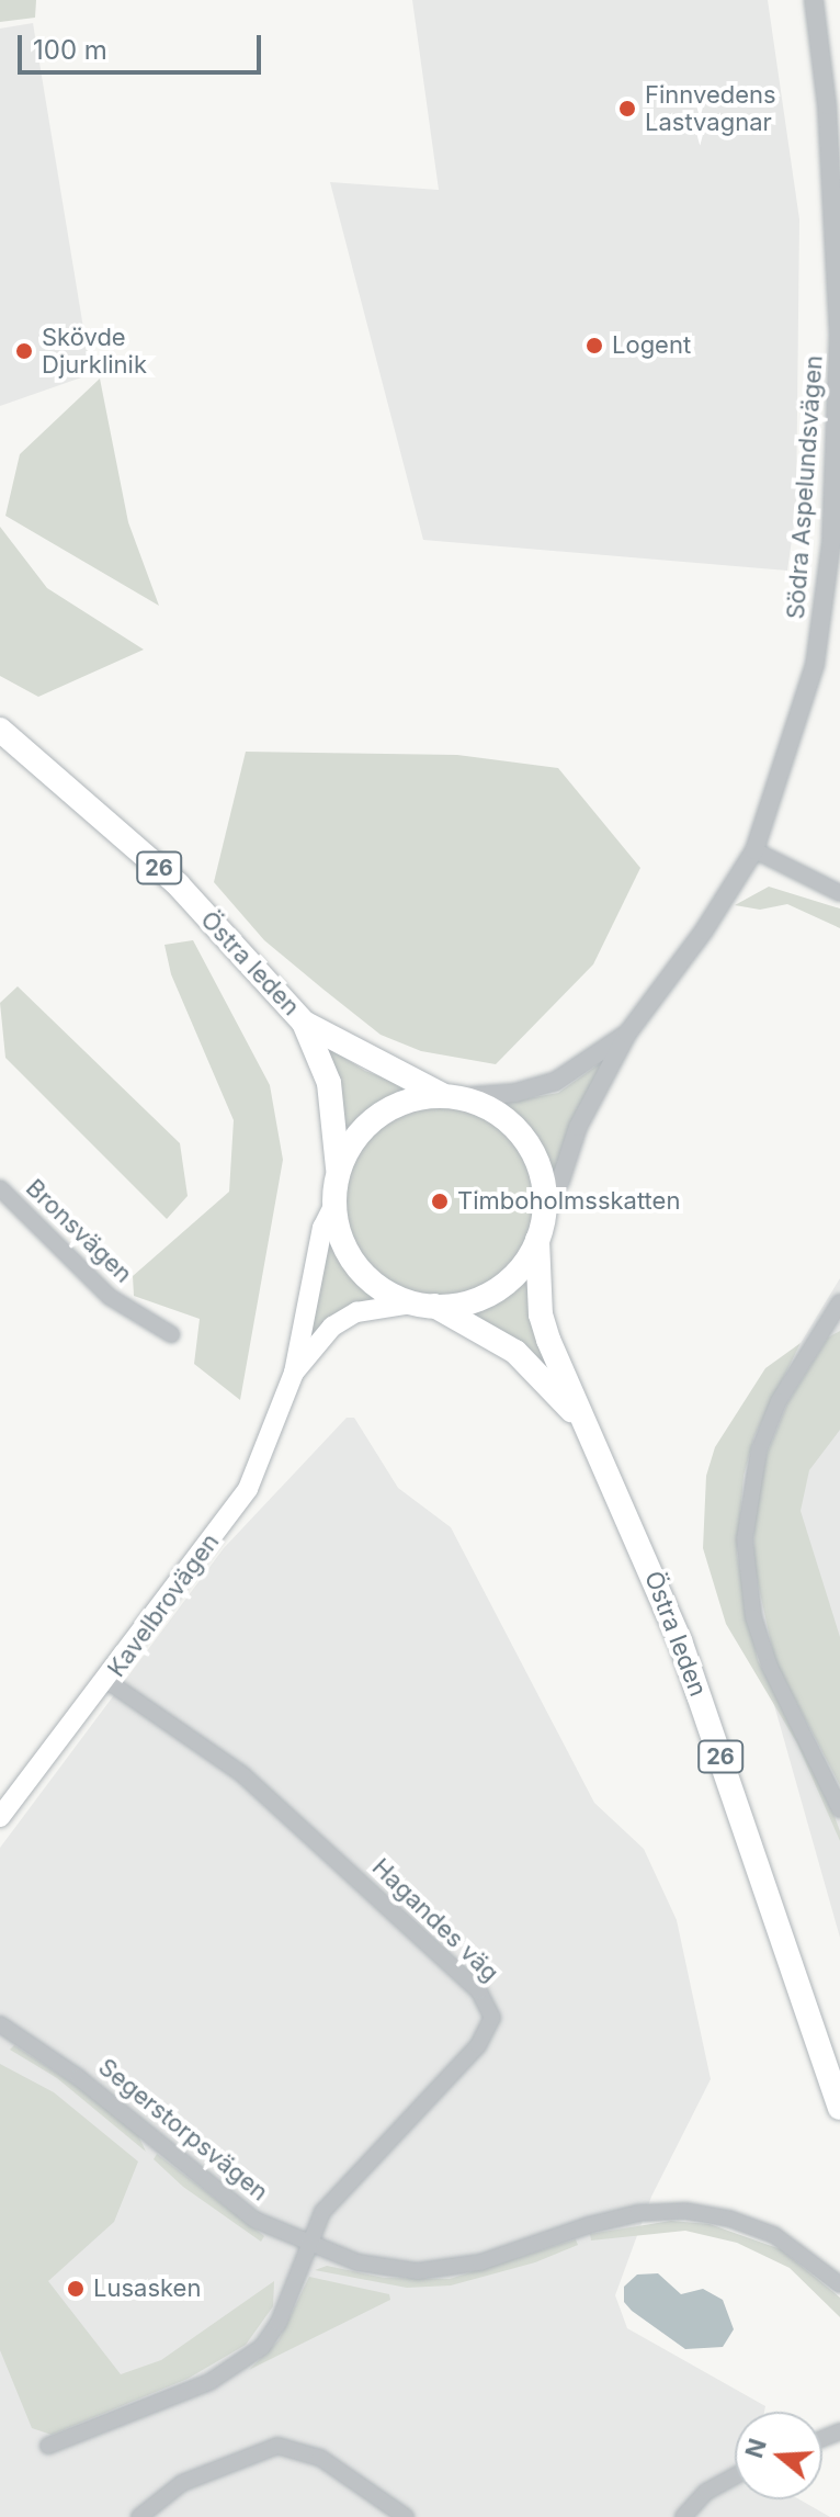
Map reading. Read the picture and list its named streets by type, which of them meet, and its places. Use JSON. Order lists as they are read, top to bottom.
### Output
{
  "streets": {
    "highway": ["26", "Östra leden"],
    "main road": ["Kavelbrovägen"],
    "street": [
      "Södra Aspelundsvägen",
      "Bronsvägen",
      "Hagandes väg",
      "Segerstorpsvägen"
    ]
  },
  "crossings": [
    ["Södra Aspelundsvägen", "26"],
    ["Södra Aspelundsvägen", "Östra leden"],
    ["Södra Aspelundsvägen", "Kavelbrovägen"],
    ["26", "Östra leden"],
    ["26", "Kavelbrovägen"],
    ["Östra leden", "Kavelbrovägen"],
    ["Kavelbrovägen", "Hagandes väg"],
    ["Hagandes väg", "Segerstorpsvägen"]
  ],
  "places": [
    "Finnvedens Lastvagnar",
    "Logent",
    "Skövde Djurklinik",
    "Timboholmsskatten",
    "Lusasken"
  ],
  "scale_bar": "100 m",
  "north": "left"
}
